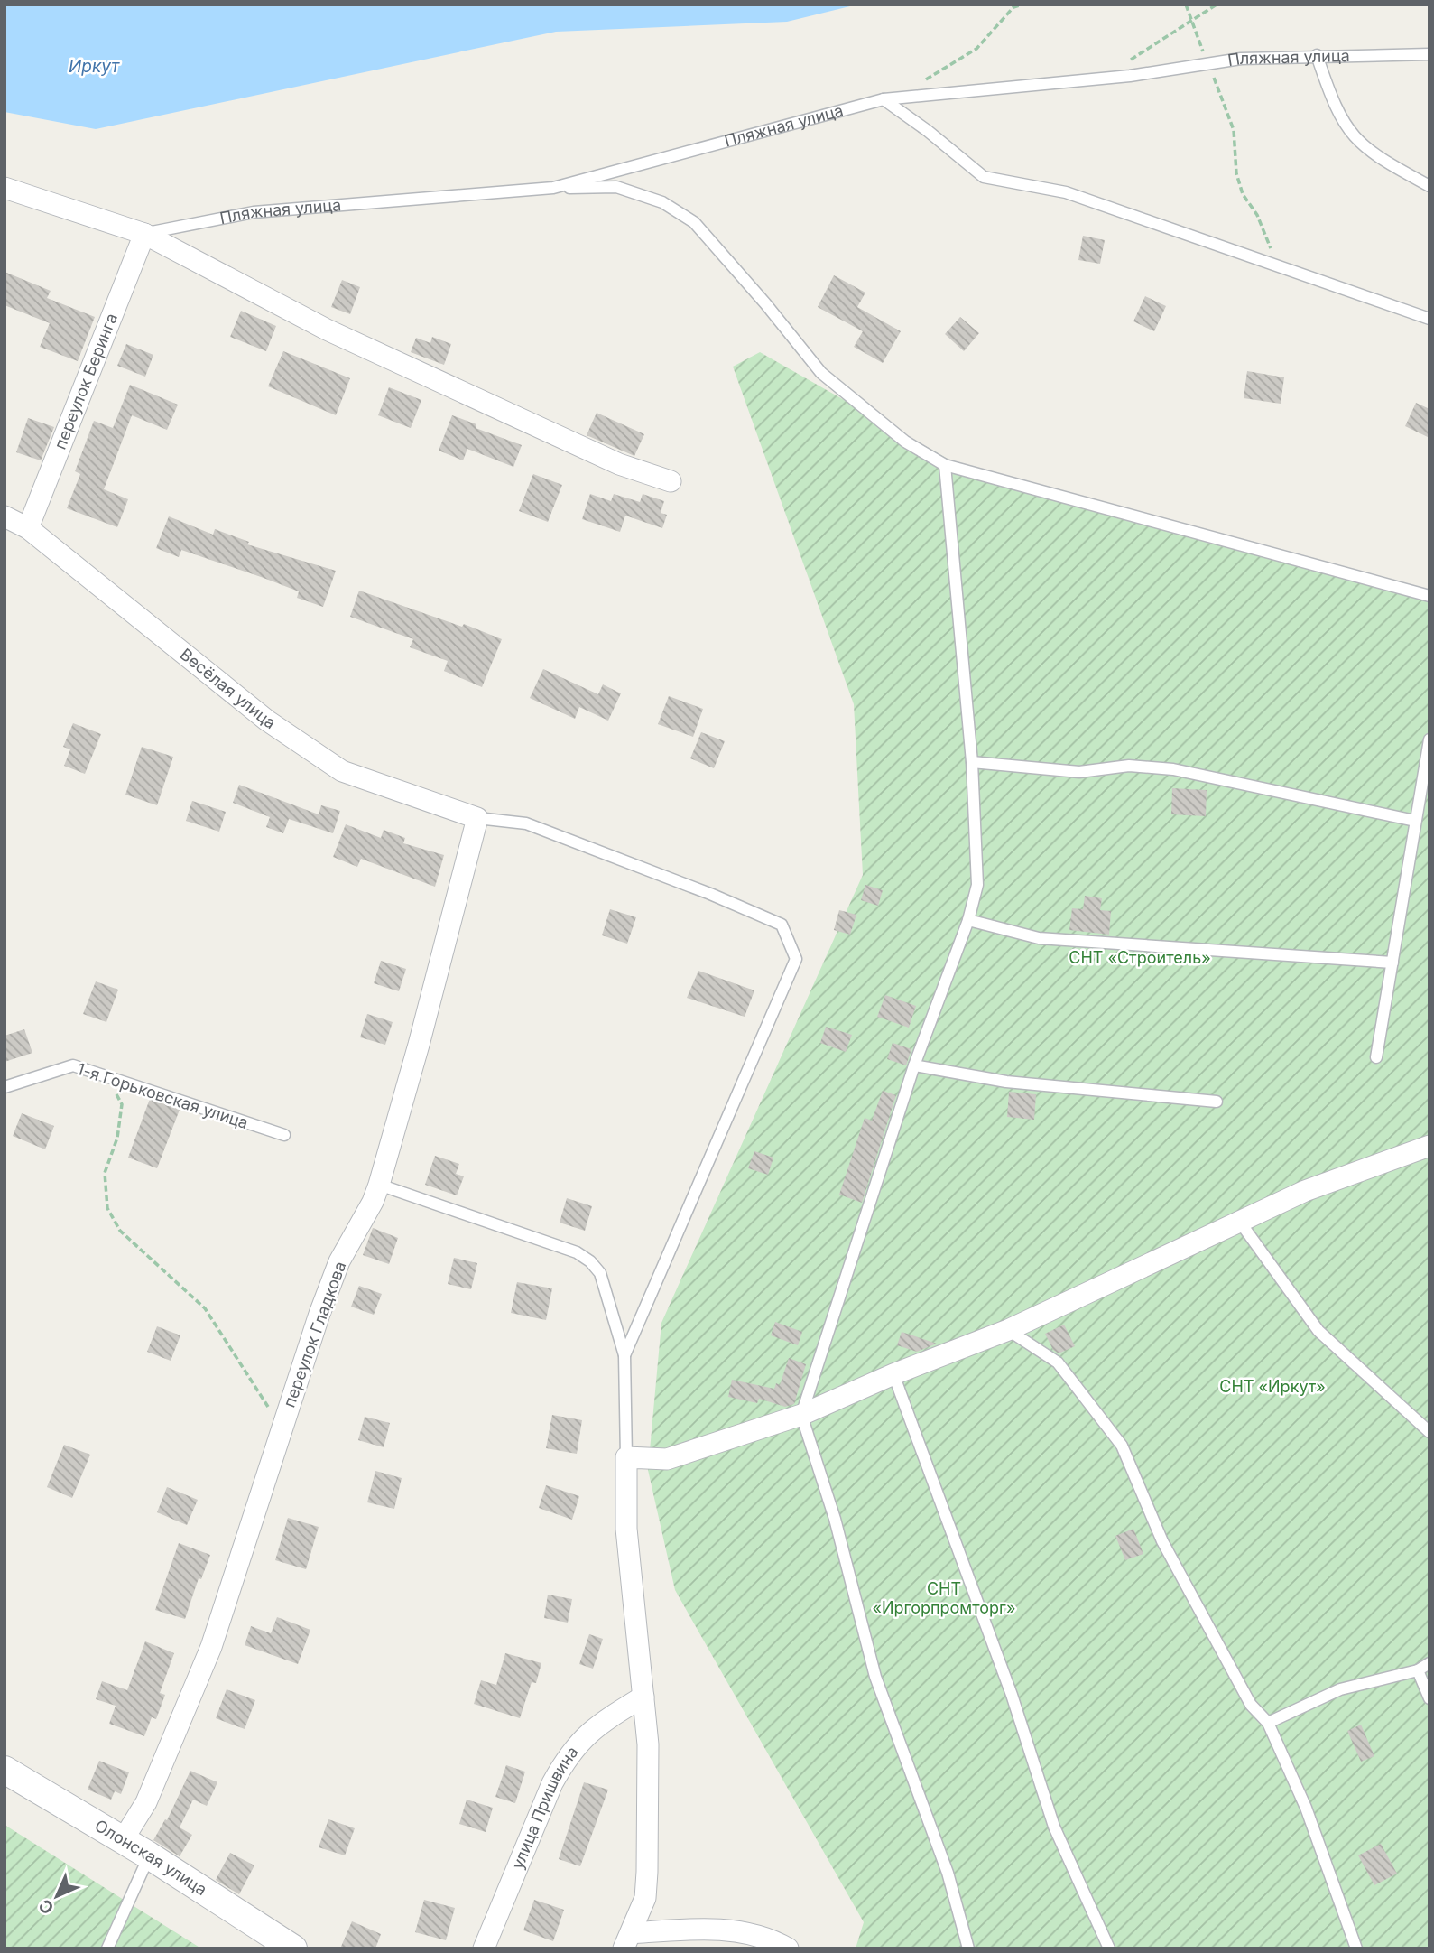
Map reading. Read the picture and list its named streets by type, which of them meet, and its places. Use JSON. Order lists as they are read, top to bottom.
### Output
{
  "streets": {
    "street": [
      "Пляжная улица",
      "переулок Беринга",
      "Весёлая улица",
      "переулок Гладкова",
      "улица Пришвина",
      "Олонская улица"
    ],
    "lane": ["1-я Горьковская улица"]
  },
  "crossings": [
    ["Пляжная улица", "переулок Беринга"],
    ["переулок Беринга", "Весёлая улица"],
    ["Весёлая улица", "переулок Гладкова"],
    ["переулок Гладкова", "Олонская улица"]
  ],
  "water": ["Иркут"],
  "parks": ["СНТ «Строитель»", "СНТ «Иркут»", "СНТ «Иргорпромторг»"],
  "north": "bottom left"
}
